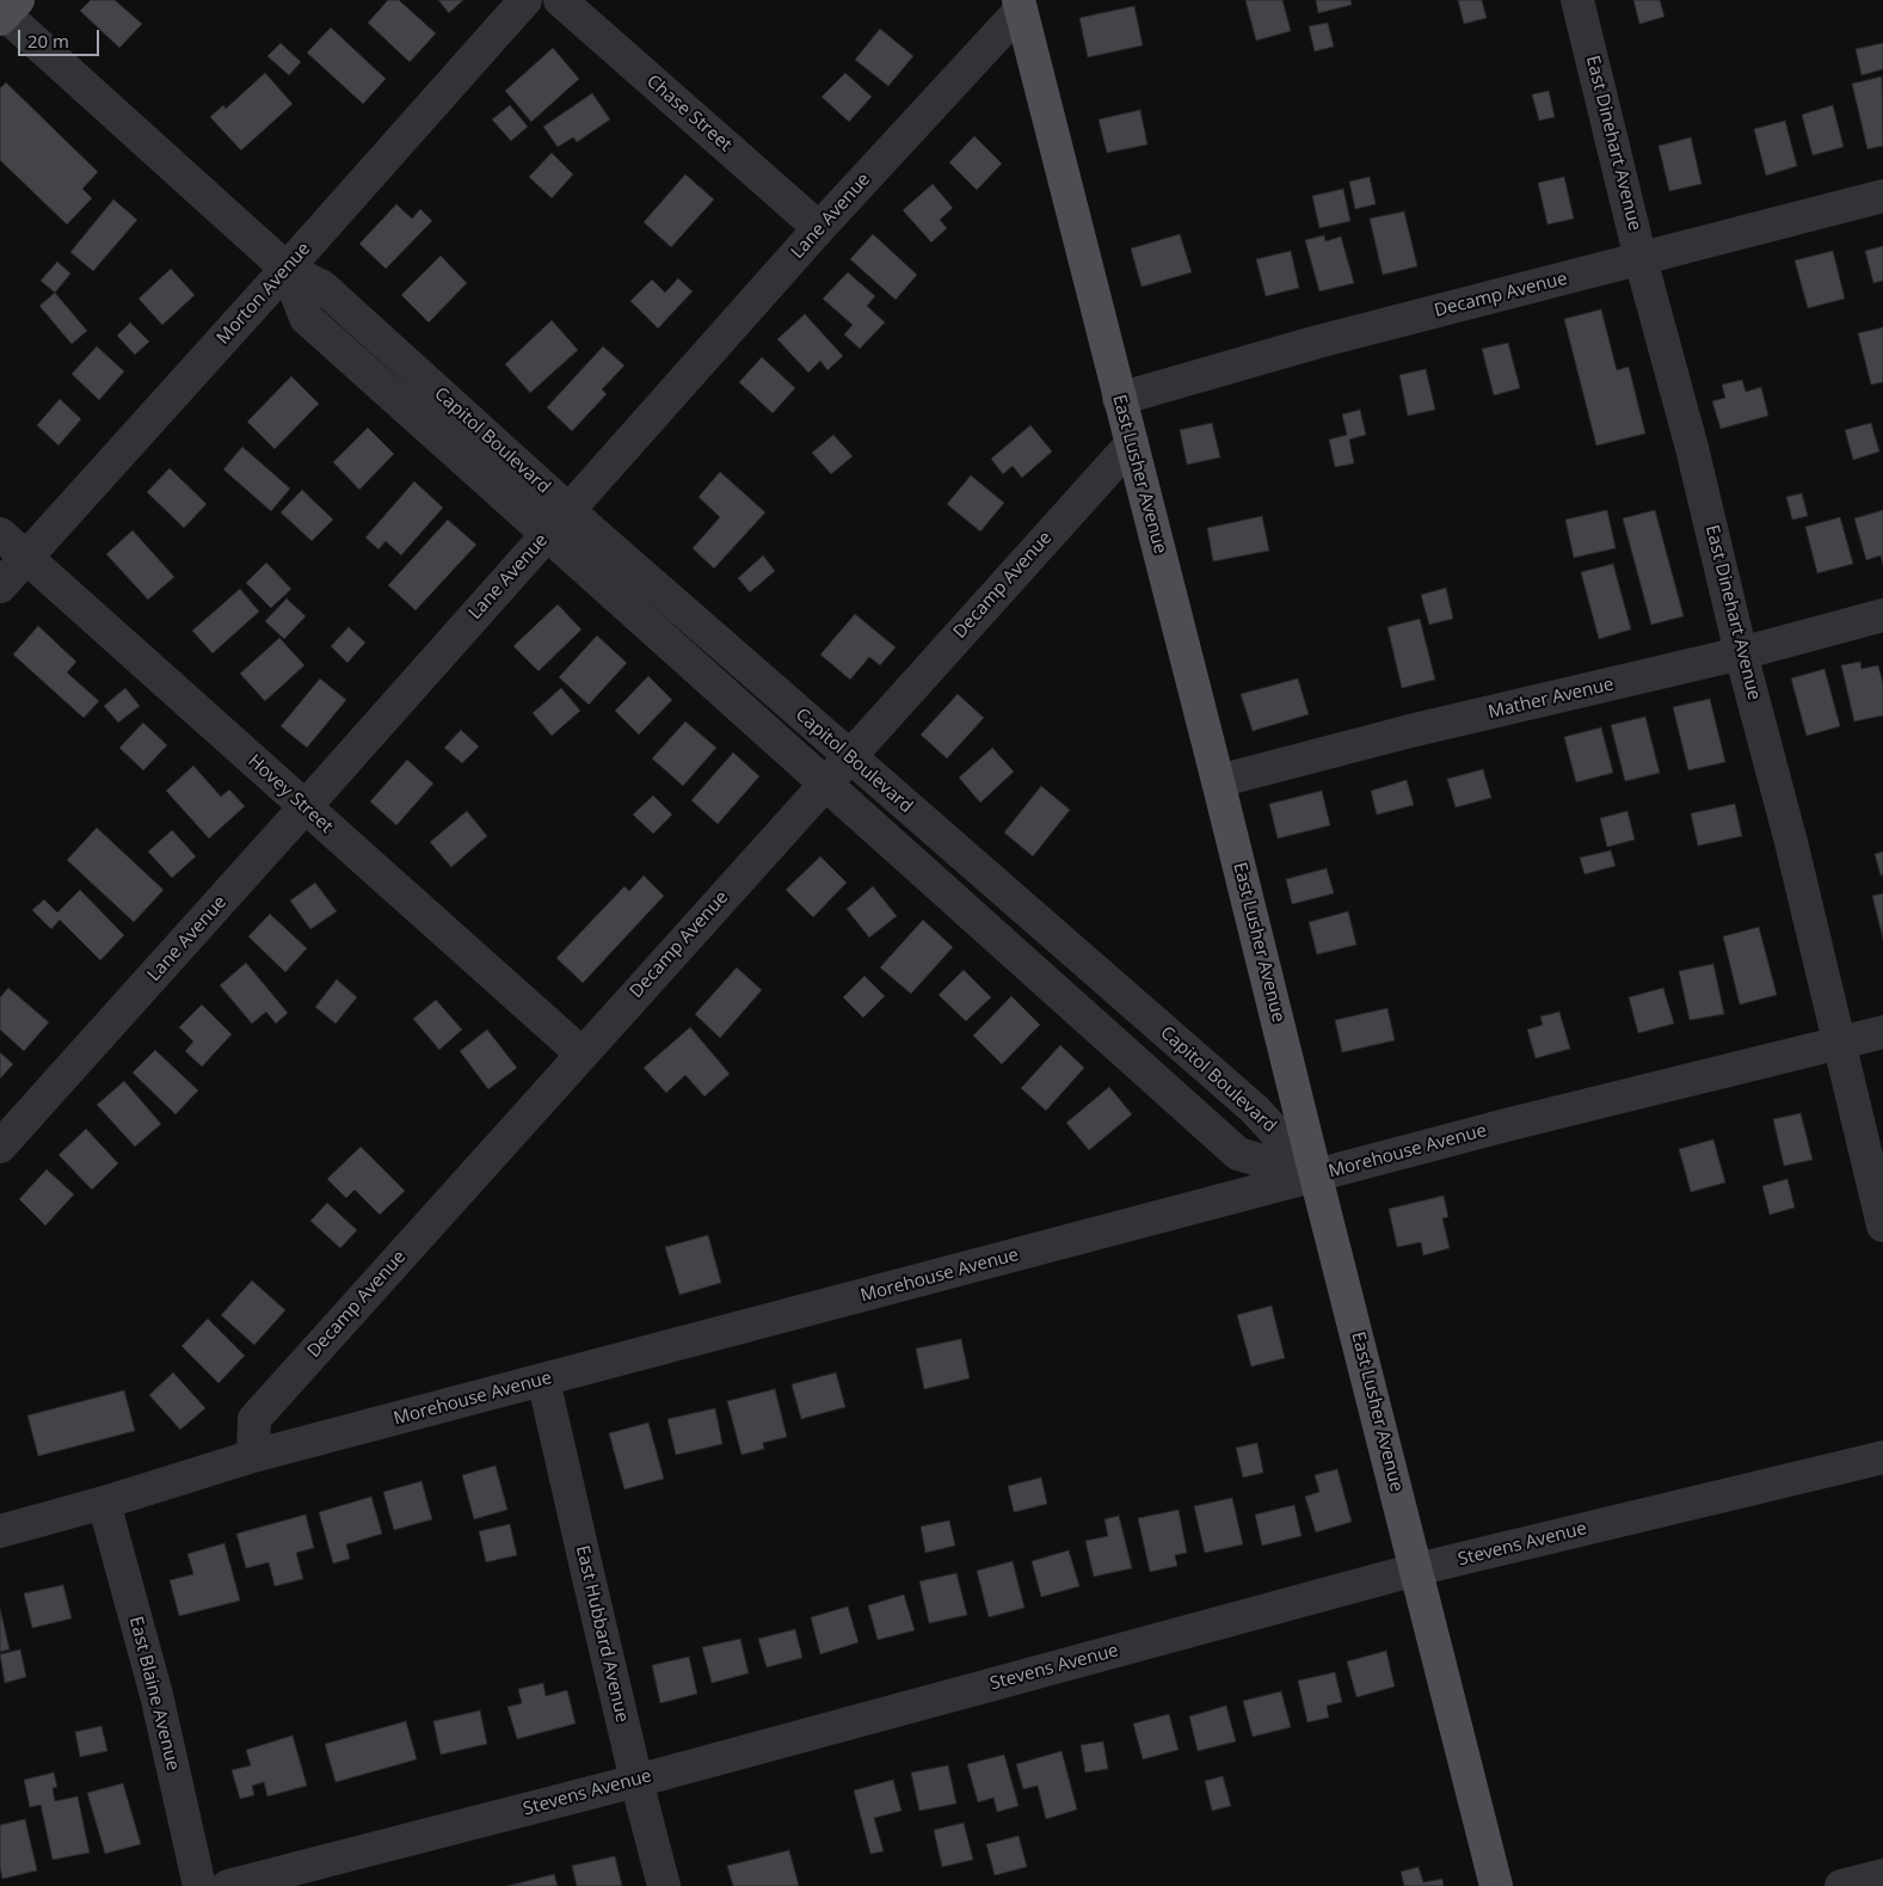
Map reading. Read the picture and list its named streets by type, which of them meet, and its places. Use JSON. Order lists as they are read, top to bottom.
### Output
{
  "streets": {
    "main road": ["East Lusher Avenue"],
    "street": [
      "Chase Street",
      "East Dinehart Avenue",
      "Lane Avenue",
      "Morton Avenue",
      "Decamp Avenue",
      "Capitol Boulevard",
      "Mather Avenue",
      "Hovey Street",
      "Morehouse Avenue",
      "Stevens Avenue",
      "East Hubbard Avenue",
      "East Blaine Avenue"
    ]
  },
  "crossings": [
    ["Chase Street", "Lane Avenue"],
    ["East Dinehart Avenue", "Decamp Avenue"],
    ["East Dinehart Avenue", "Mather Avenue"],
    ["East Dinehart Avenue", "Morehouse Avenue"],
    ["Lane Avenue", "Capitol Boulevard"],
    ["Lane Avenue", "East Lusher Avenue"],
    ["Lane Avenue", "Hovey Street"],
    ["Morton Avenue", "Capitol Boulevard"],
    ["Morton Avenue", "Hovey Street"],
    ["Decamp Avenue", "Capitol Boulevard"],
    ["Decamp Avenue", "East Lusher Avenue"],
    ["Decamp Avenue", "Hovey Street"],
    ["Decamp Avenue", "Morehouse Avenue"],
    ["Capitol Boulevard", "East Lusher Avenue"],
    ["Capitol Boulevard", "Morehouse Avenue"],
    ["East Lusher Avenue", "Mather Avenue"],
    ["East Lusher Avenue", "Morehouse Avenue"],
    ["East Lusher Avenue", "Stevens Avenue"],
    ["Morehouse Avenue", "East Hubbard Avenue"],
    ["Morehouse Avenue", "East Blaine Avenue"],
    ["Stevens Avenue", "East Hubbard Avenue"]
  ],
  "scale_bar": "20 m"
}
